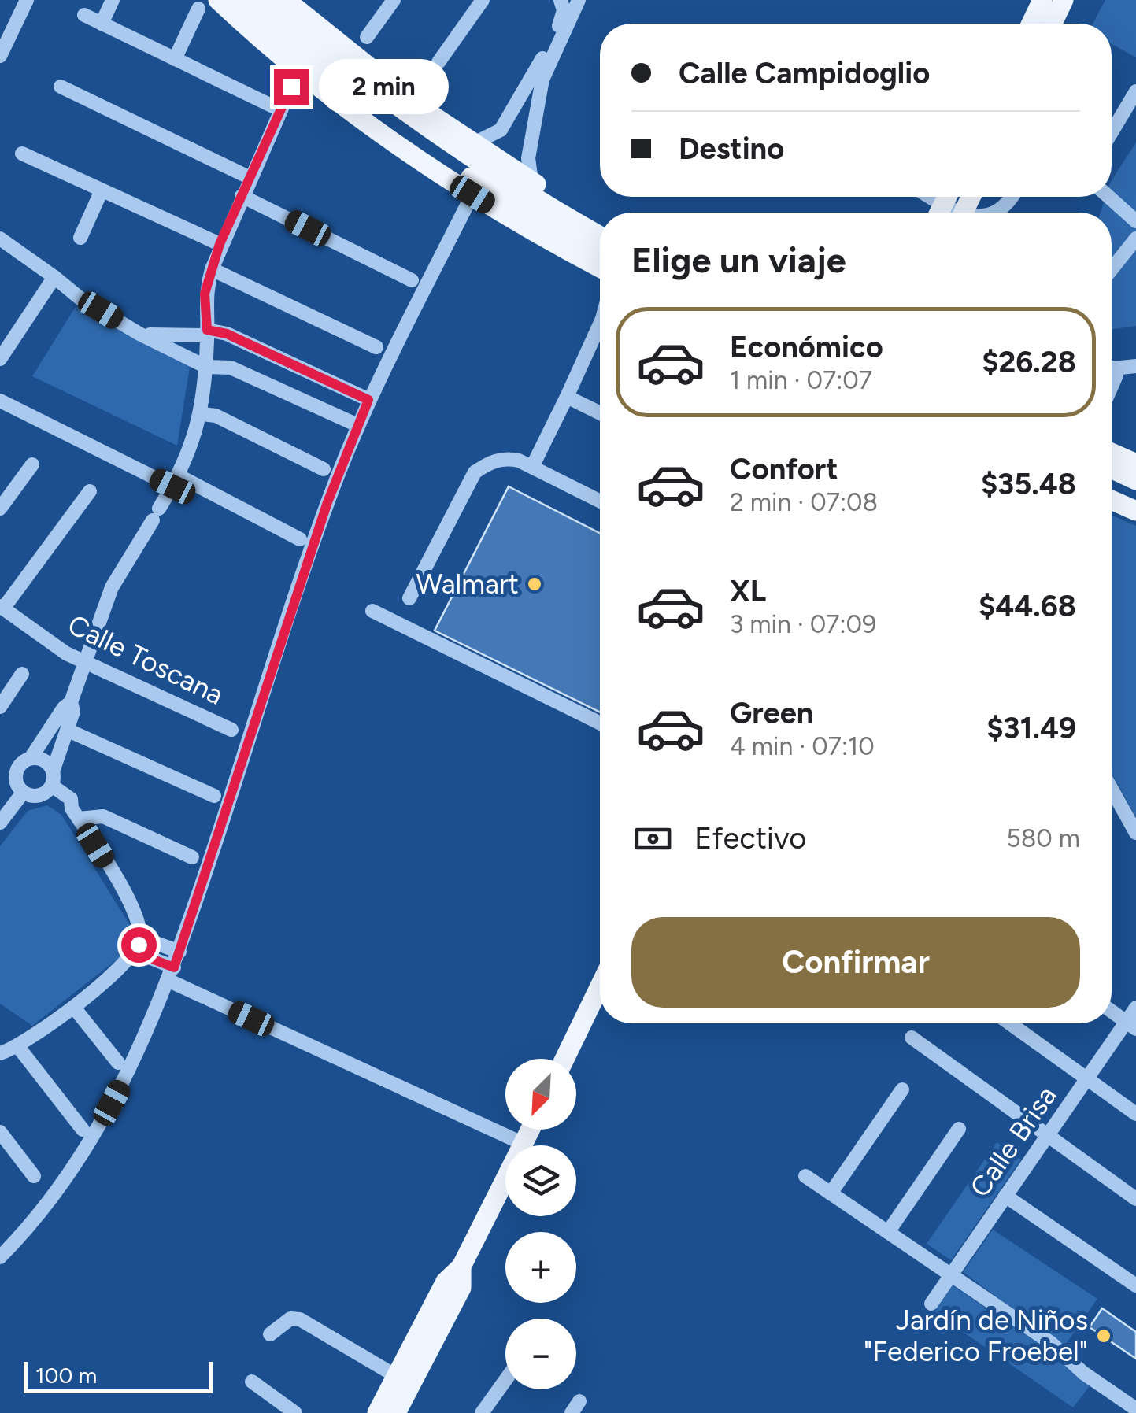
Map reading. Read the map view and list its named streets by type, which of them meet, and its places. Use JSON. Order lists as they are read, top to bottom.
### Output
{
  "streets": {
    "street": ["Calle Toscana", "Calle Brisa"]
  },
  "places": ["Walmart", "Jardín de Niños \"Federico Froebel\""],
  "scale_bar": "100 m",
  "north": "bottom left",
  "page": {
    "banner": ["Calle Campidoglio", "Destino"],
    "bubble": "2 min",
    "heading": "Elige un viaje",
    "list": [
      {
        "name": "Económico",
        "note": "1 min · 07:07",
        "value": "$26.28"
      },
      {
        "name": "Confort",
        "note": "2 min · 07:08",
        "value": "$35.48"
      },
      {
        "name": "XL",
        "note": "3 min · 07:09",
        "value": "$44.68"
      },
      {
        "name": "Green",
        "note": "4 min · 07:10",
        "value": "$31.49"
      }
    ],
    "pay": ["Efectivo", "580 m"],
    "buttons": "Confirmar",
    "map_buttons": ["+", "−"],
    "scale": "100 m"
  }
}
